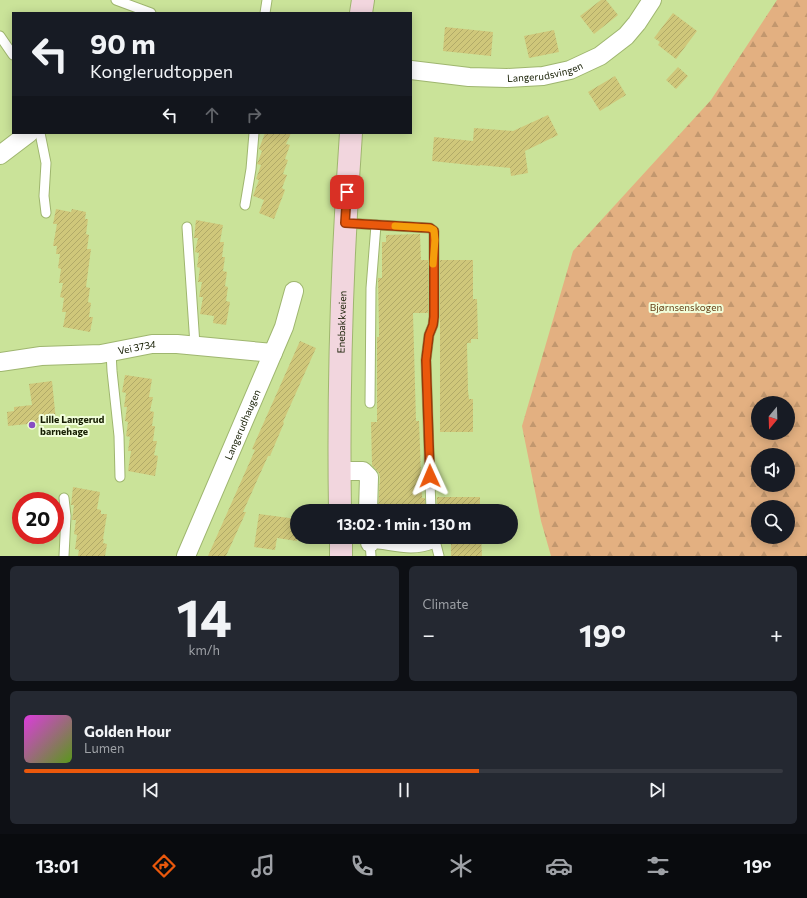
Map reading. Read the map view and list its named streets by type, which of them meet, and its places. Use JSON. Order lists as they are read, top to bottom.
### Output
{
  "streets": {
    "main road": ["Enebakkveien"],
    "street": ["Langerudsvingen", "Vei 3734", "Langerudhaugen"]
  },
  "crossings": [
    ["Vei 3734", "Langerudhaugen"]
  ],
  "parks": ["Bjørnsenskogen"],
  "places": ["Lille Langerud barnehage"],
  "north": "bottom",
  "page": {
    "turn": ["90 m", "Konglerudtoppen"],
    "limit": "20",
    "trip": "13:02 · 1 min · 130 m",
    "tile": [
      ["14", "km/h"],
      "Climate"
    ],
    "heat": ["−", "19°", "+"],
    "song": ["Golden Hour", "Lumen"],
    "tabs": ["13:01", "19°"]
  }
}
